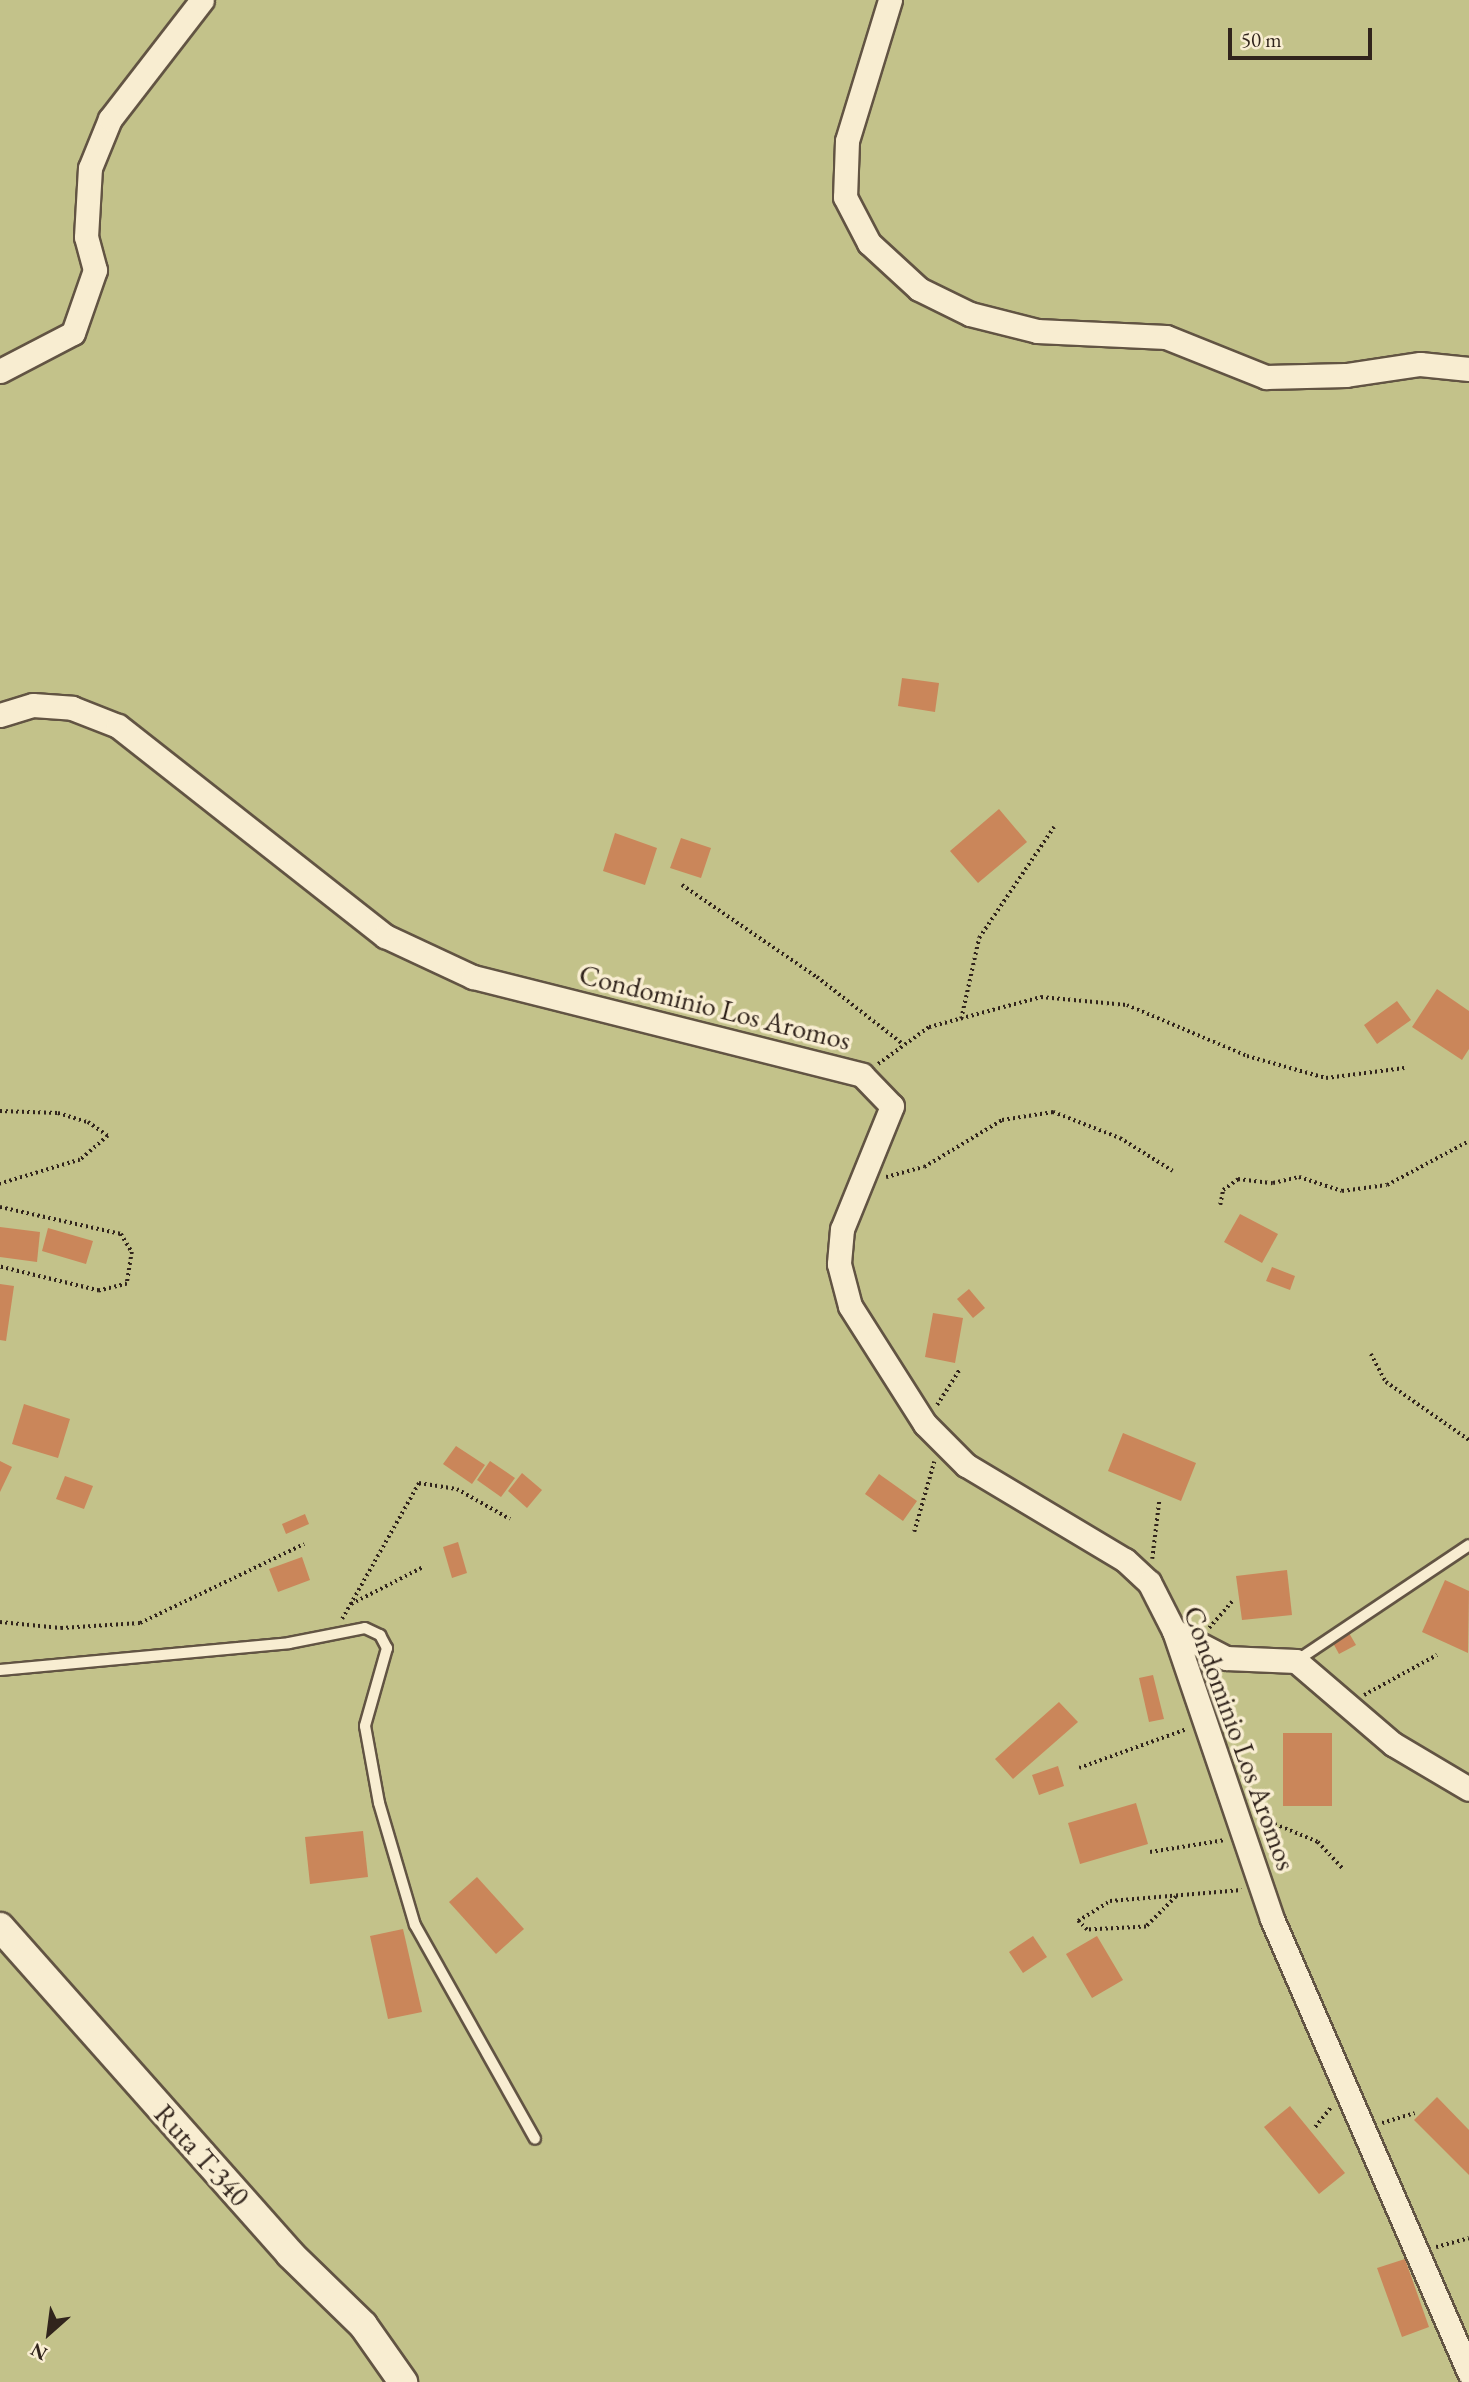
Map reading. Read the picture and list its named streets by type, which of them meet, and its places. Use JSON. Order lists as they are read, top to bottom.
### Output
{
  "streets": {
    "street": ["Condominio Los Aromos", "Ruta T-340"]
  },
  "scale_bar": "50 m",
  "north": "bottom left"
}
